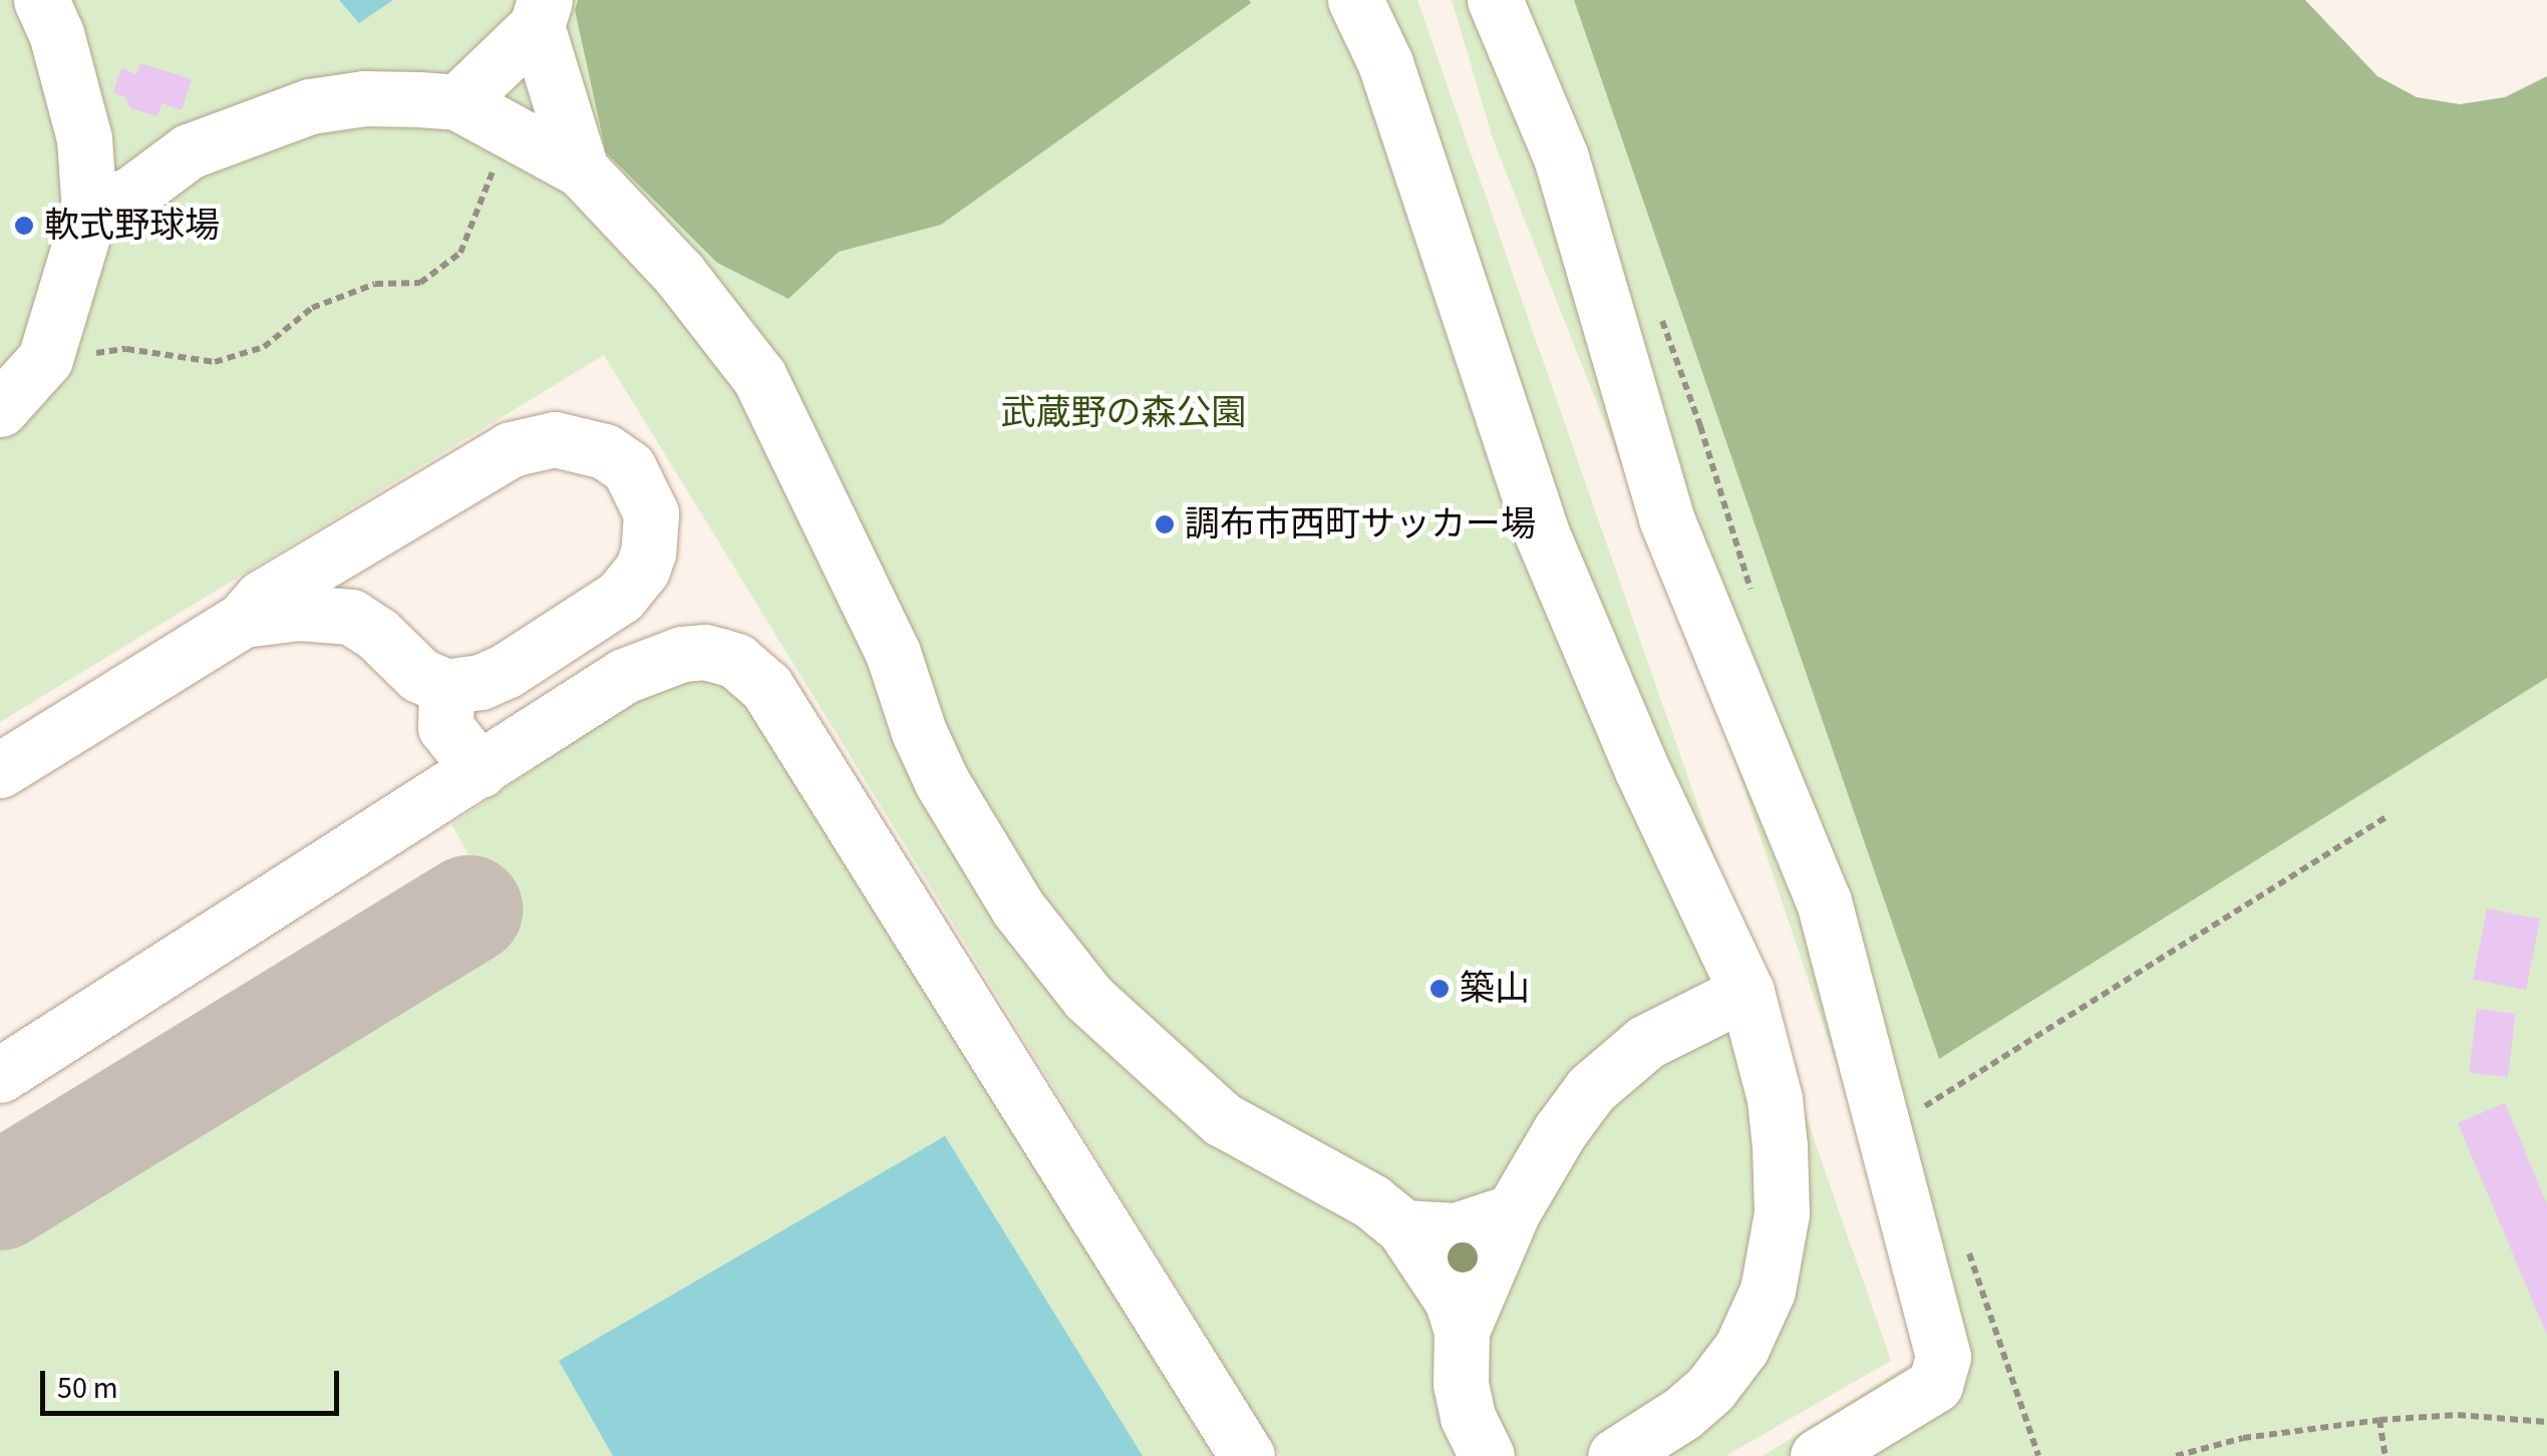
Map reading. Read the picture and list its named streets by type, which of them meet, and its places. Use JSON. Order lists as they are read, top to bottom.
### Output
{
  "parks": ["武蔵野の森公園"],
  "places": ["軟式野球場", "調布市西町サッカー場", "築山"],
  "scale_bar": "50 m"
}
